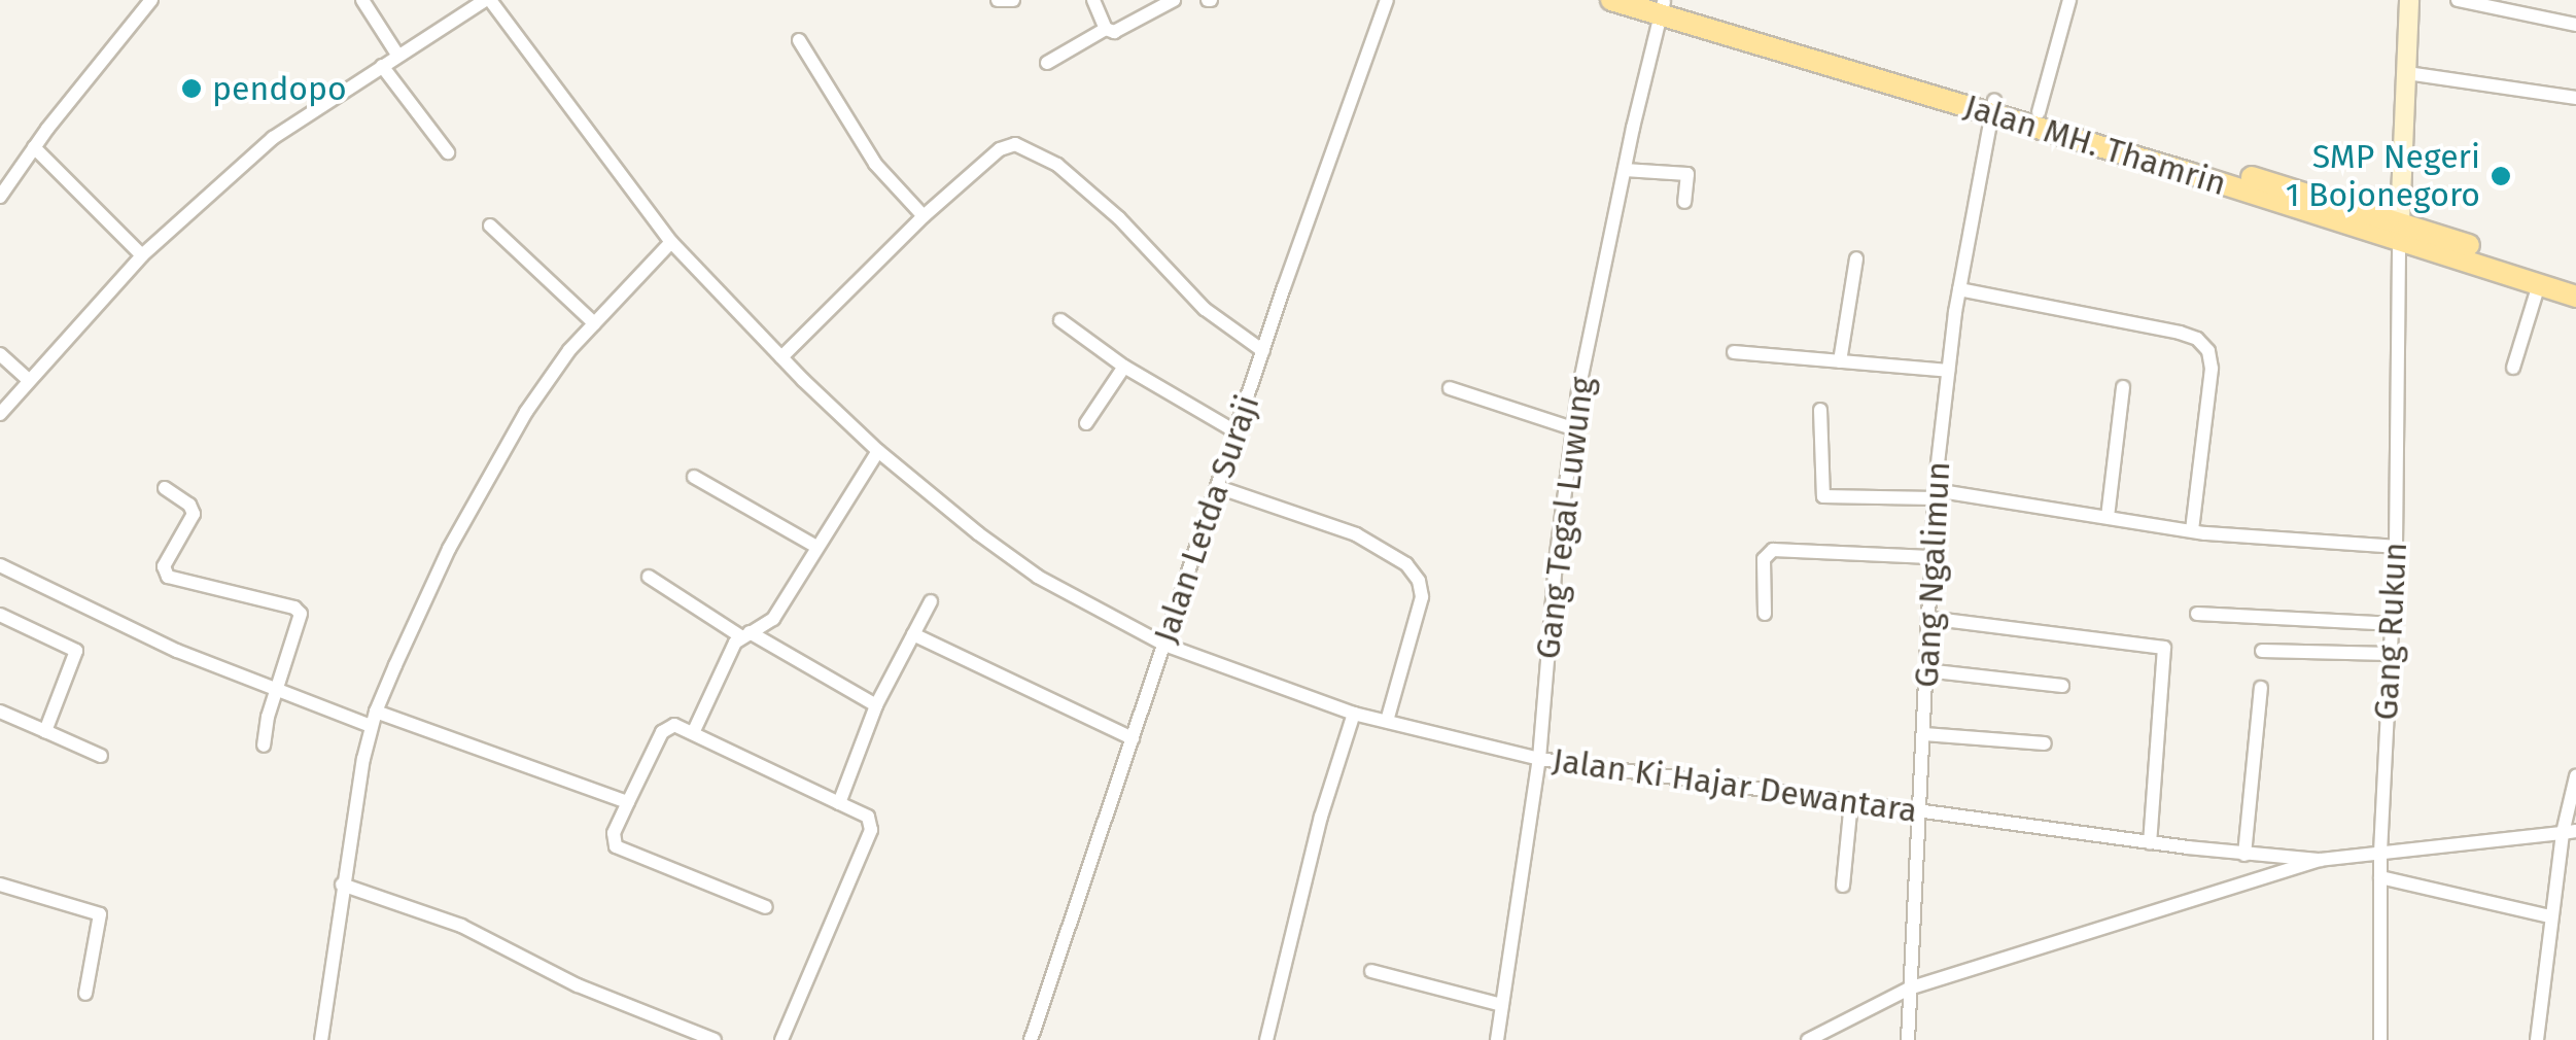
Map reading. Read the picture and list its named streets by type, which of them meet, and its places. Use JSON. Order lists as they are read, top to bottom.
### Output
{
  "streets": {
    "main road": ["Jalan MH. Thamrin"],
    "street": [
      "Gang Tegal Luwung",
      "Jalan Letda Suraji",
      "Gang Ngalimun",
      "Gang Rukun",
      "Jalan Ki Hajar Dewantara"
    ]
  },
  "crossings": [
    ["Jalan MH. Thamrin", "Gang Tegal Luwung"],
    ["Jalan MH. Thamrin", "Gang Ngalimun"],
    ["Jalan MH. Thamrin", "Gang Rukun"],
    ["Gang Tegal Luwung", "Jalan Ki Hajar Dewantara"],
    ["Jalan Letda Suraji", "Jalan Ki Hajar Dewantara"],
    ["Gang Ngalimun", "Jalan Ki Hajar Dewantara"]
  ],
  "places": ["pendopo", "SMP Negeri 1 Bojonegoro"]
}
